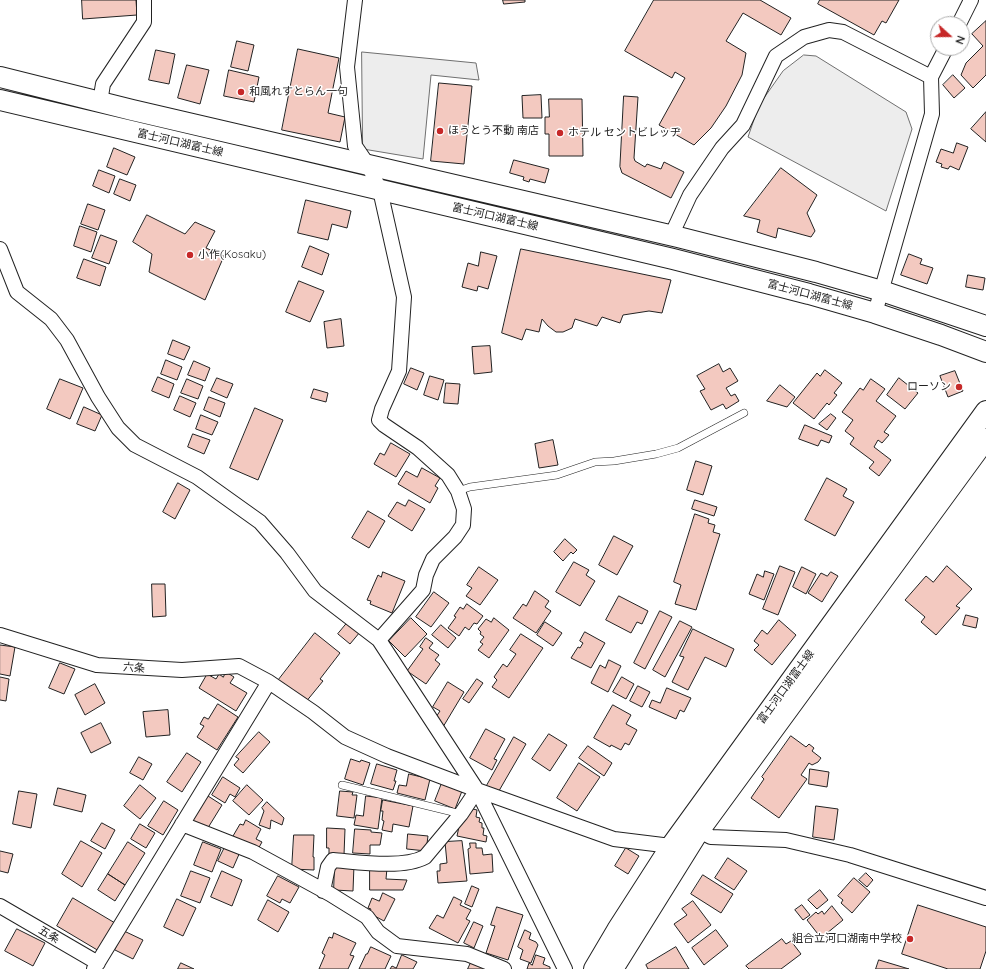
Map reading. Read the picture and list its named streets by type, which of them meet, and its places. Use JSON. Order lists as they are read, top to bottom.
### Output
{
  "streets": {
    "main road": ["富士河口湖富士線"],
    "street": ["六条", "五条"]
  },
  "crossings": [
    ["富士河口湖富士線", "六条"]
  ],
  "places": [
    "和風れすとらん一句",
    "ほうとう不動 南店",
    "ホテル セントビレッヂ",
    "小作(Kosaku)",
    "ローソン",
    "組合立河口湖南中学校"
  ],
  "north": "right"
}
